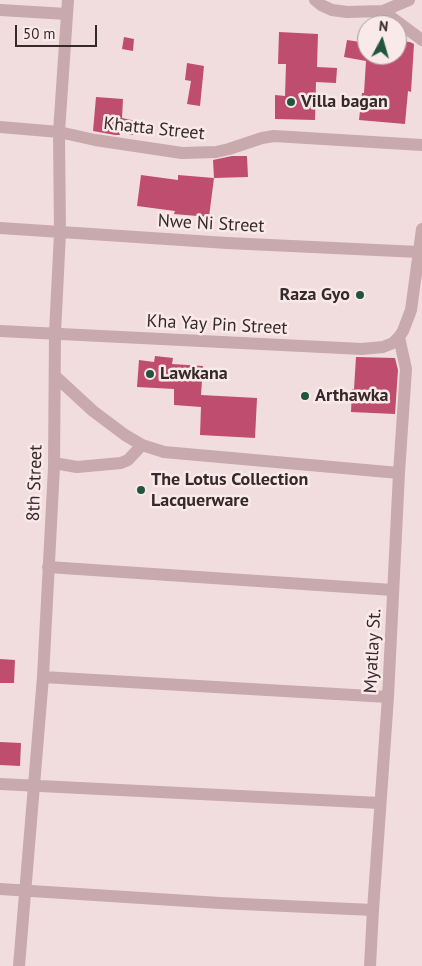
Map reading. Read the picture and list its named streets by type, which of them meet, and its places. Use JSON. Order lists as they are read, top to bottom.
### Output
{
  "streets": {
    "street": [
      "Khatta Street",
      "Nwe Ni Street",
      "Kha Yay Pin Street",
      "8th Street",
      "Myatlay St."
    ]
  },
  "crossings": [
    ["Khatta Street", "8th Street"],
    ["Nwe Ni Street", "8th Street"],
    ["Kha Yay Pin Street", "8th Street"],
    ["Kha Yay Pin Street", "Myatlay St."]
  ],
  "places": [
    "Villa bagan",
    "Raza Gyo",
    "Lawkana",
    "Arthawka",
    "The Lotus Collection Lacquerware"
  ],
  "scale_bar": "50 m",
  "north": "top"
}
